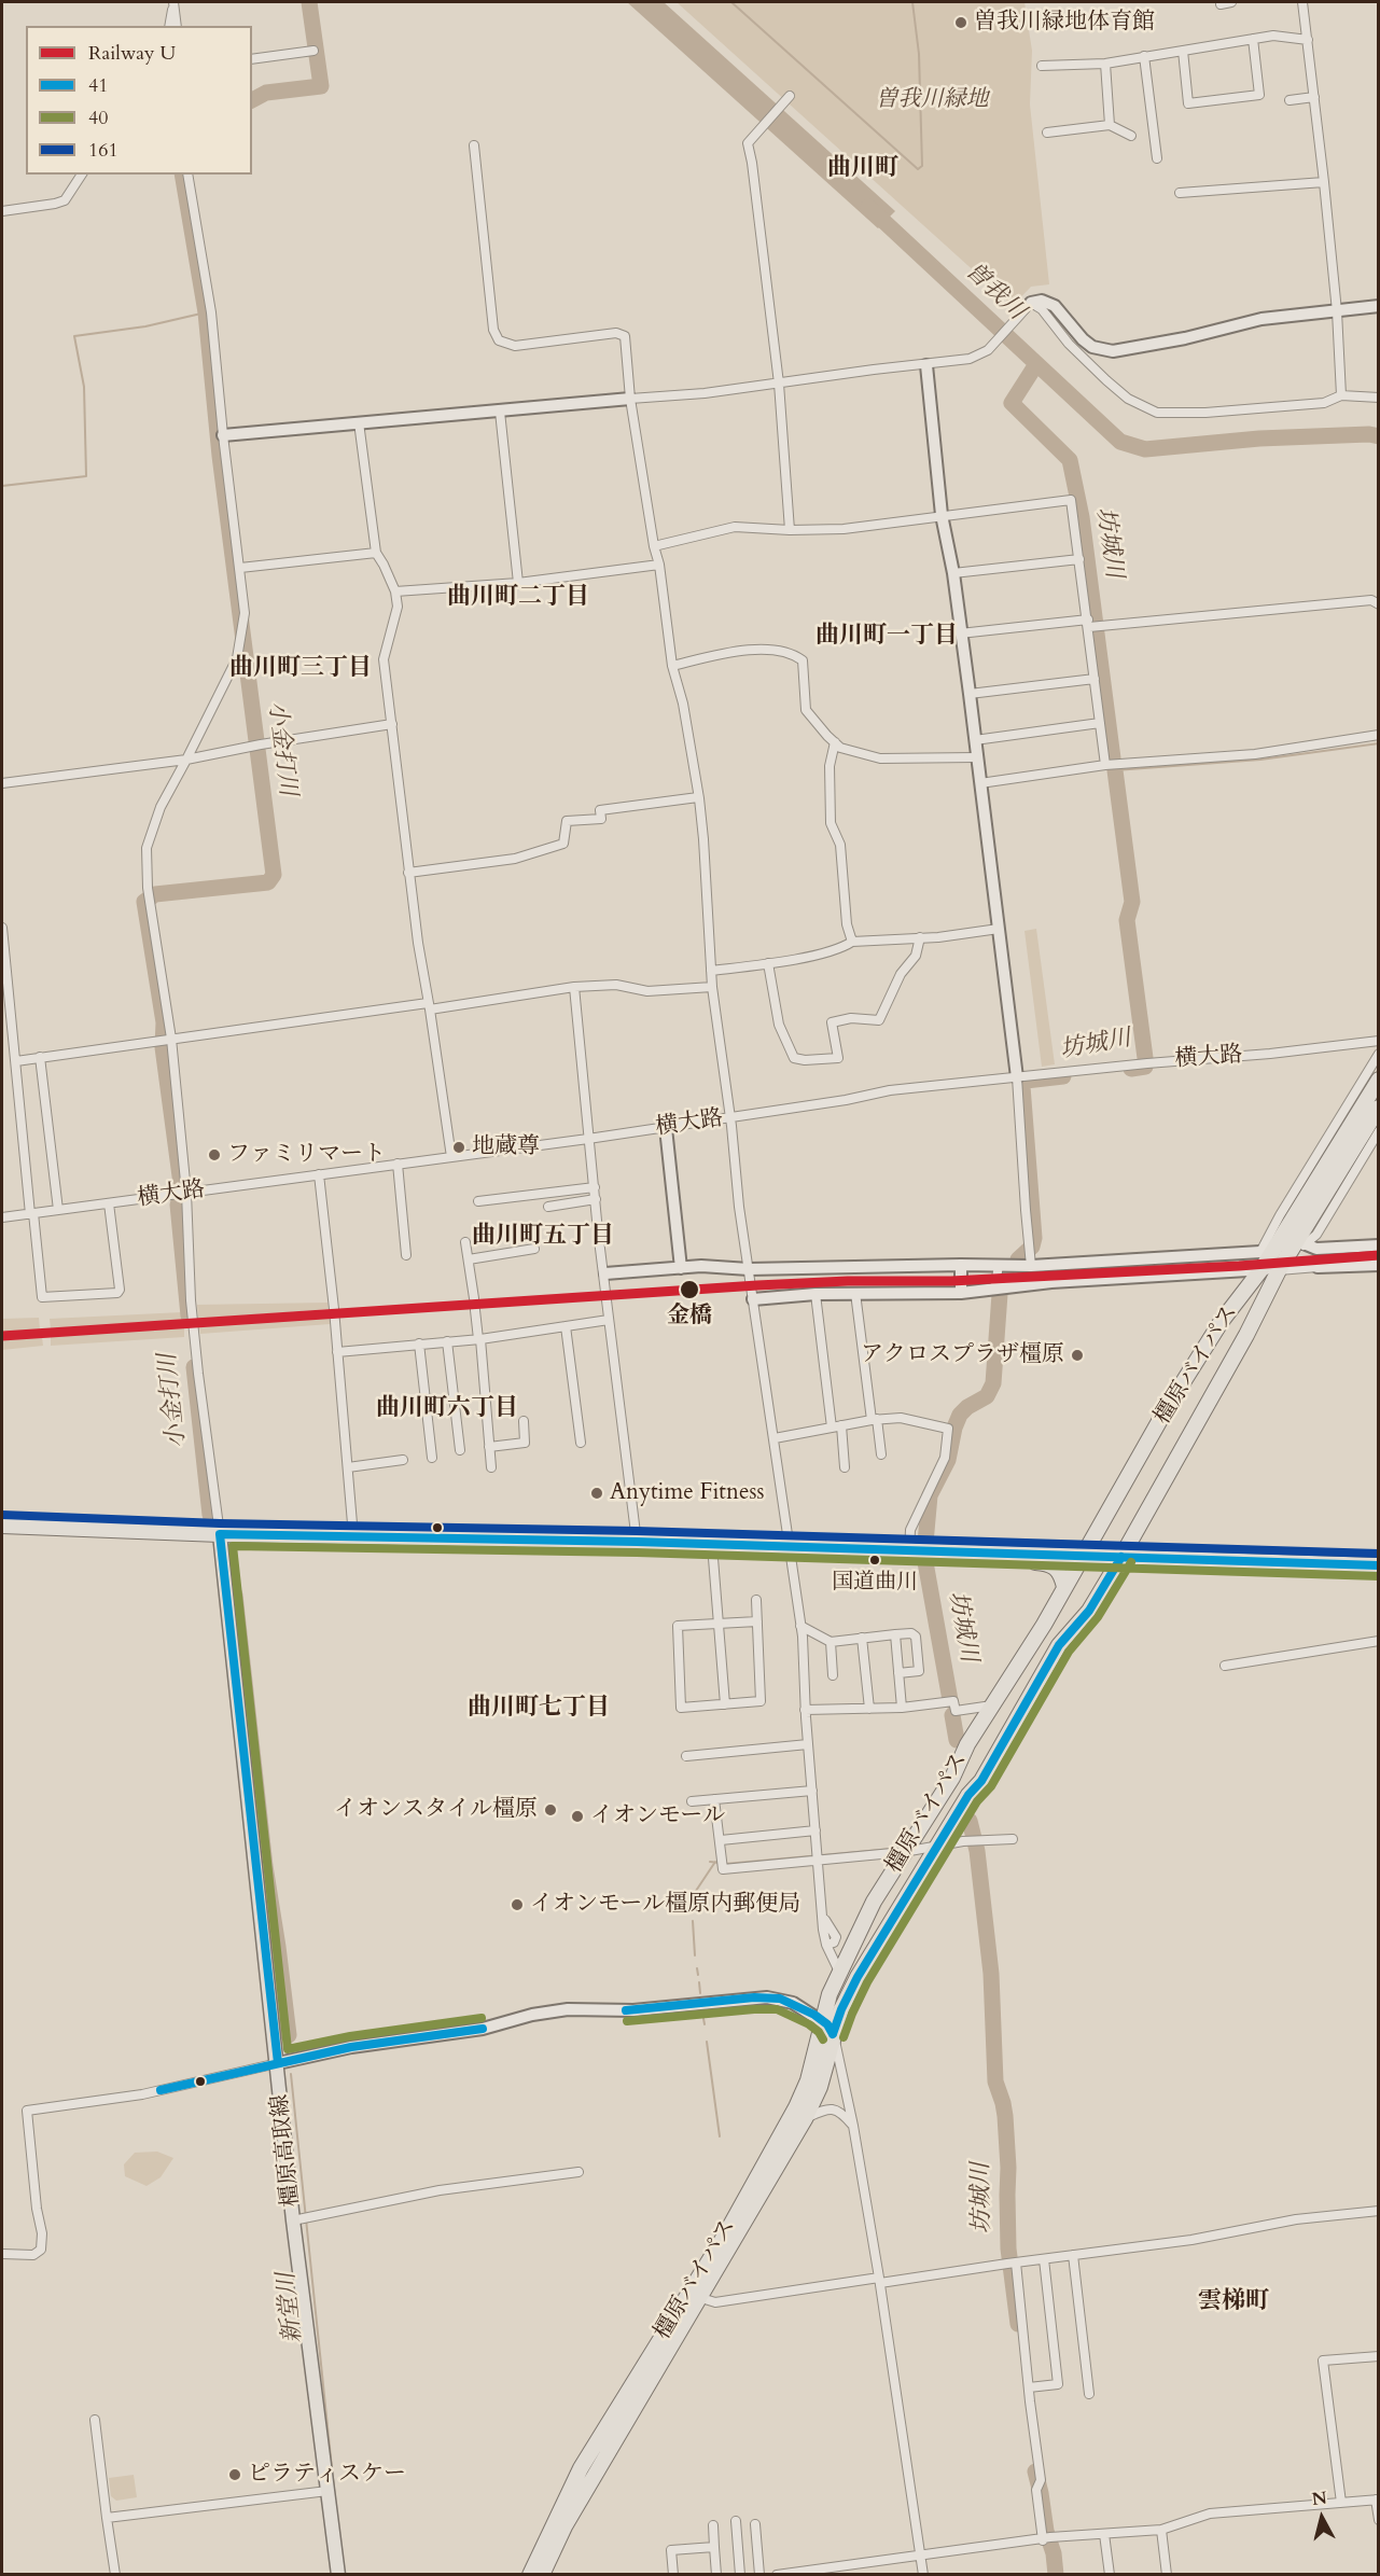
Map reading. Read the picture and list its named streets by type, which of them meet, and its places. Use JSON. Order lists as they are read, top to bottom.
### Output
{
  "streets": {
    "highway": ["橿原バイパス"],
    "main road": ["橿原高取線"],
    "street": ["横大路"]
  },
  "districts": [
    "曲川町",
    "曲川町二丁目",
    "曲川町一丁目",
    "曲川町三丁目",
    "曲川町五丁目",
    "曲川町六丁目",
    "曲川町七丁目",
    "雲梯町"
  ],
  "water": [
    "曽我川",
    "坊城川",
    "小金打川",
    "新堂川"
  ],
  "parks": ["曽我川緑地"],
  "places": [
    "曽我川緑地体育館",
    "地蔵尊",
    "ファミリマート",
    "金橋",
    "アクロスプラザ橿原",
    "Anytime Fitness",
    "国道曲川",
    "イオンスタイル橿原",
    "イオンモール",
    "イオンモール橿原内郵便局",
    "ピラティスケー"
  ],
  "lines": [
    "rail line U",
    "transit line 161",
    "transit line 41",
    "transit line 40"
  ],
  "legend": [
    "Railway U",
    "41",
    "40",
    "161"
  ],
  "north": "top"
}
